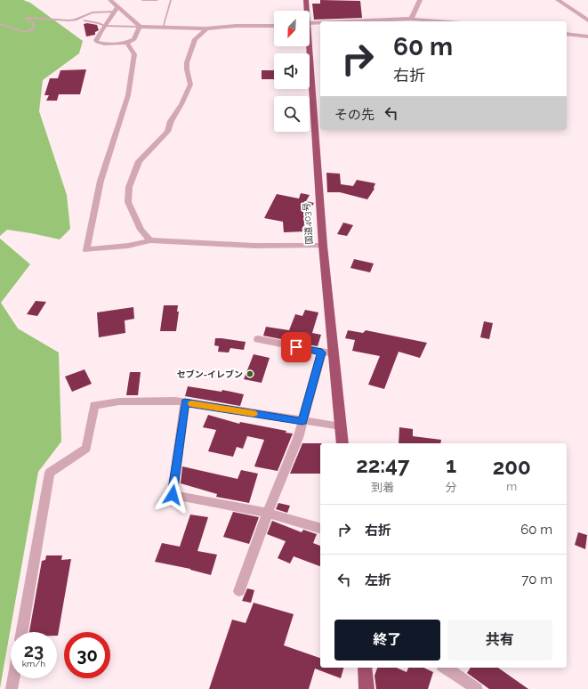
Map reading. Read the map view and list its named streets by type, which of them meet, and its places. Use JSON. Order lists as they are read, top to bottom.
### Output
{
  "streets": {
    "highway": ["国道403号"]
  },
  "places": ["セブン-イレブン"],
  "north": "bottom left",
  "page": {
    "turn": ["60 m", "右折"],
    "then": "その先",
    "eta": [
      "22:47",
      "到着",
      "1",
      "分",
      "200",
      "m"
    ],
    "list": [
      {
        "name": "右折",
        "value": "60 m"
      },
      {
        "name": "左折",
        "value": "70 m"
      }
    ],
    "buttons": ["終了", "共有"],
    "speed": "23 km/h",
    "limit": "30"
  }
}
